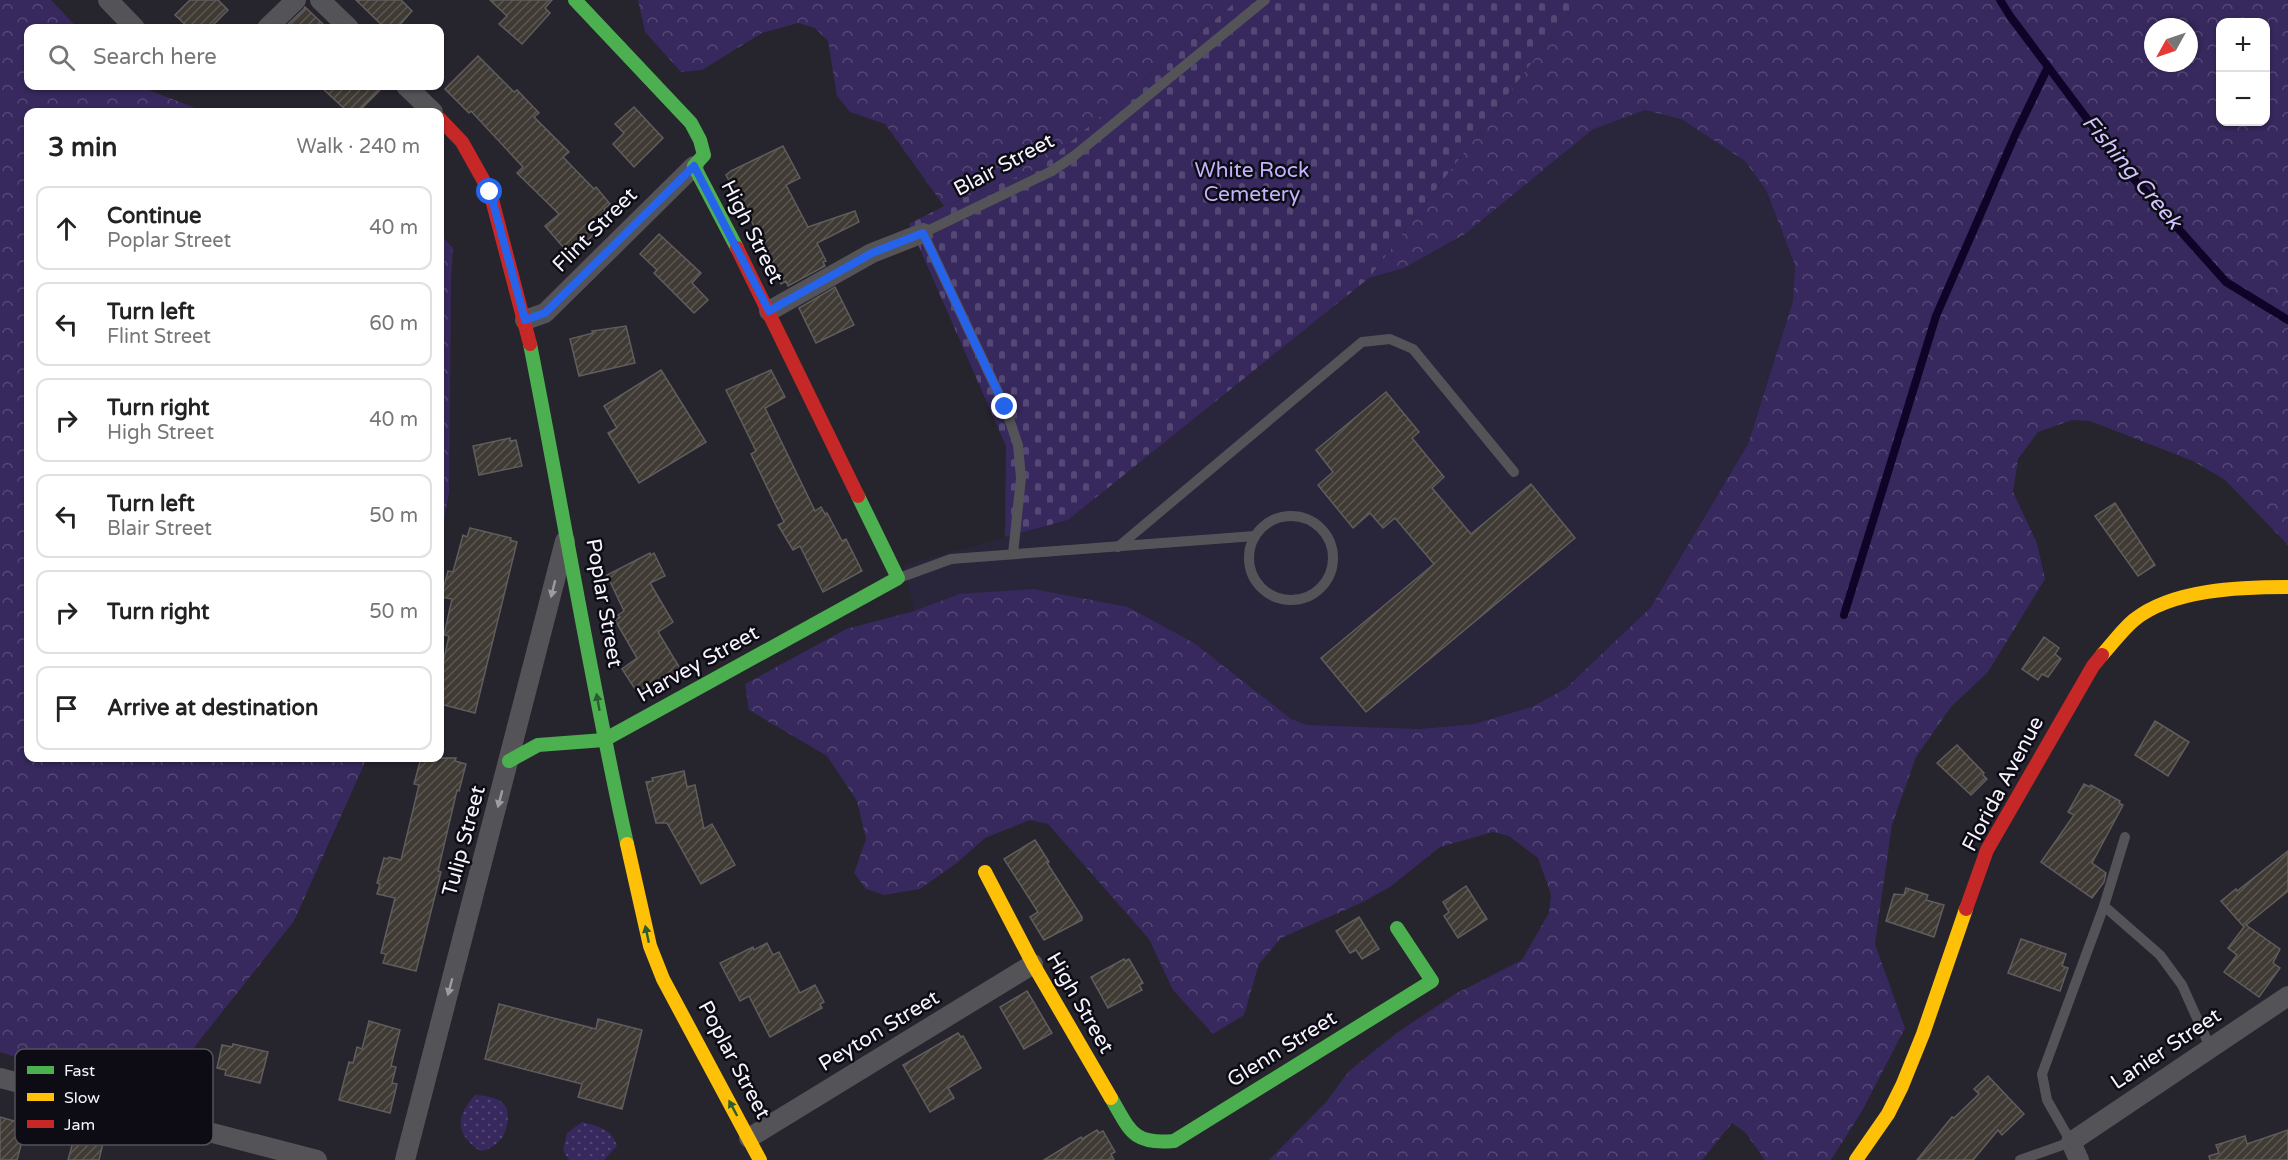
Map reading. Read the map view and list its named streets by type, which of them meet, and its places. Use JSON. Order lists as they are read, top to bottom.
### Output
{
  "streets": {
    "street": [
      "Blair Street",
      "Flint Street",
      "High Street",
      "Poplar Street",
      "Harvey Street",
      "Florida Avenue",
      "Tulip Street",
      "Peyton Street",
      "Glenn Street",
      "Lanier Street"
    ]
  },
  "crossings": [
    ["Blair Street", "High Street"],
    ["Flint Street", "High Street"],
    ["Flint Street", "Poplar Street"],
    ["High Street", "Harvey Street"],
    ["High Street", "Peyton Street"],
    ["High Street", "Glenn Street"],
    ["Poplar Street", "Harvey Street"],
    ["Poplar Street", "Tulip Street"],
    ["Poplar Street", "Peyton Street"],
    ["Harvey Street", "Tulip Street"]
  ],
  "one_way": ["Poplar Street", "Tulip Street"],
  "water": ["Fishing Creek"],
  "parks": ["White Rock Cemetery"],
  "legend": ["Fast", "Slow", "Jam"],
  "north": "bottom left",
  "page": {
    "map_buttons": ["+", "−"],
    "search": "Search here",
    "heading": ["3 min", "Walk · 240 m"],
    "list": [
      ["Continue", "Poplar Street", "40 m"],
      ["Turn left", "Flint Street", "60 m"],
      ["Turn right", "High Street", "40 m"],
      ["Turn left", "Blair Street", "50 m"],
      ["Turn right", "50 m"],
      "Arrive at destination"
    ]
  }
}
